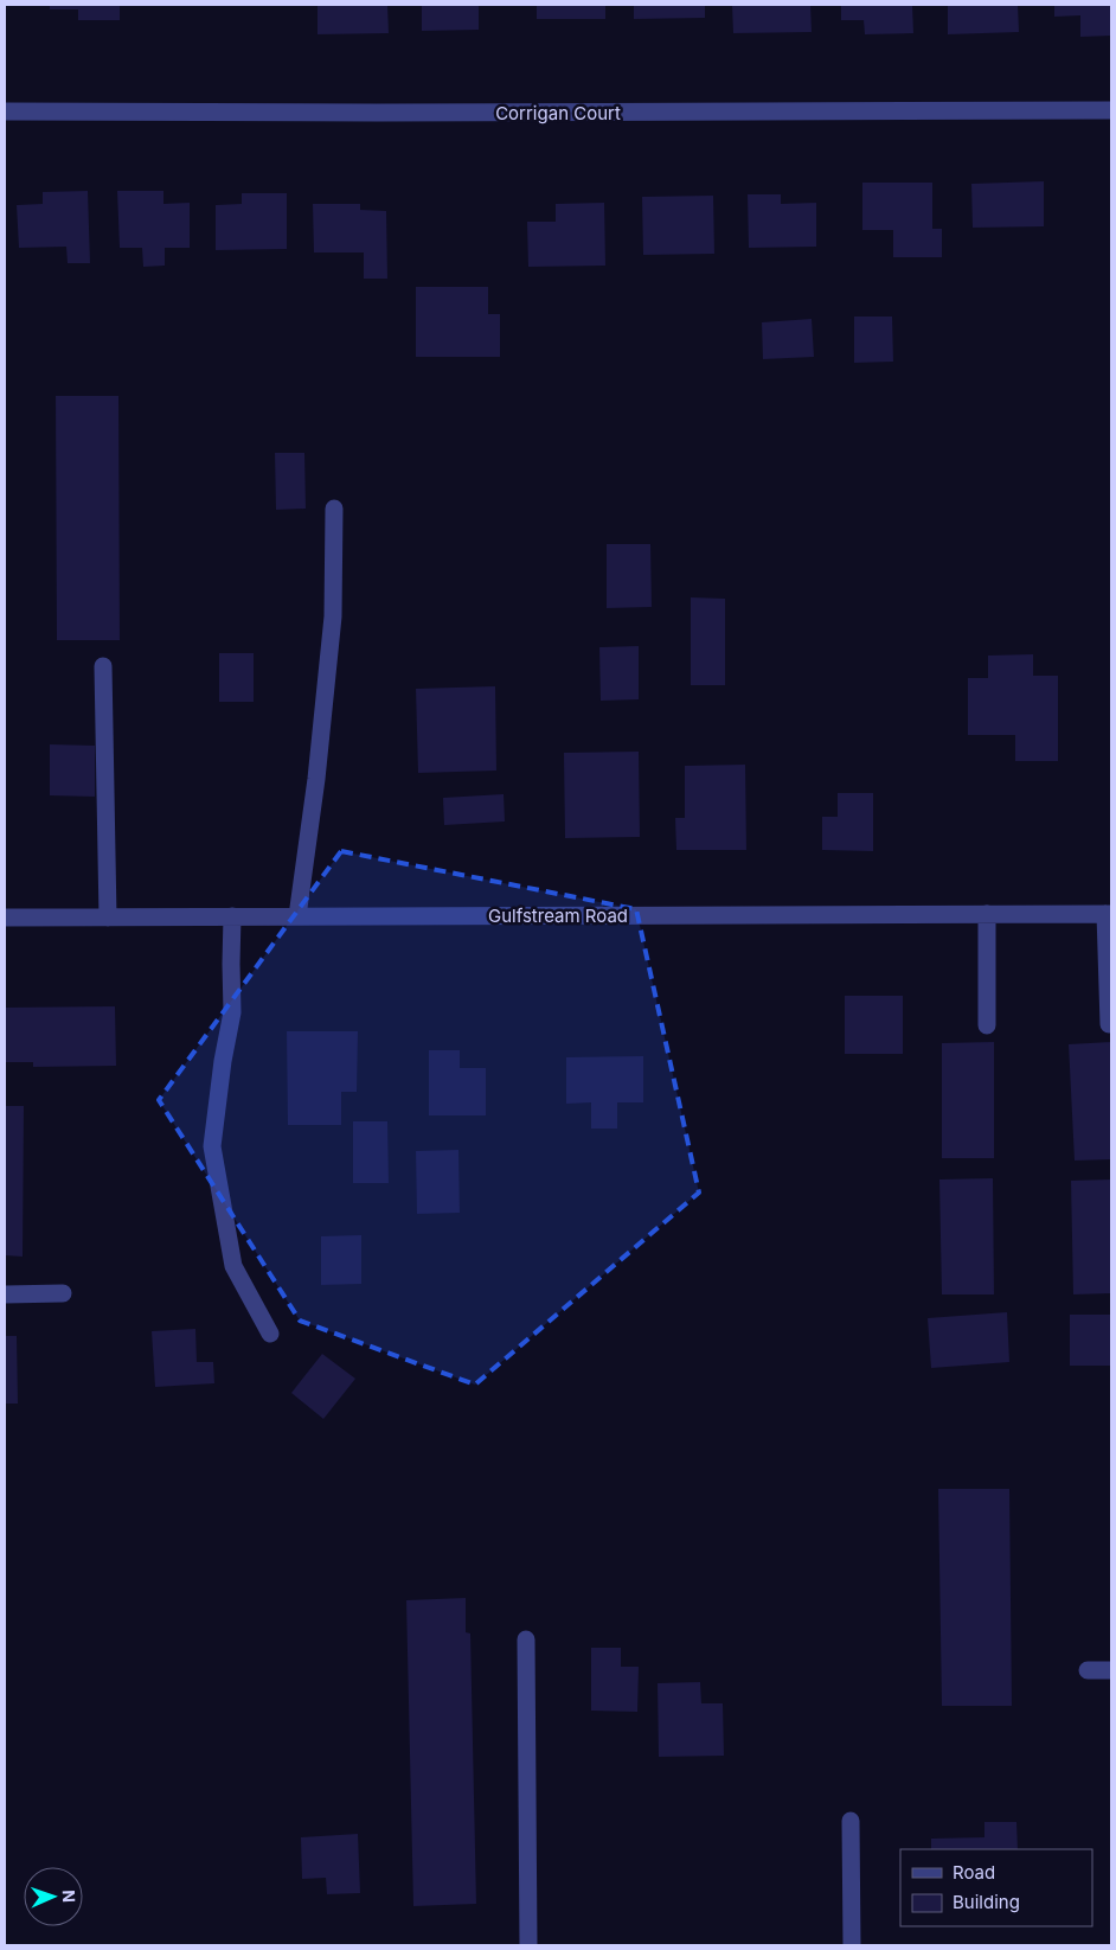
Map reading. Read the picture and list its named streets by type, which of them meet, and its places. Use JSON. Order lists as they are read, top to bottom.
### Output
{
  "streets": {
    "street": ["Corrigan Court", "Gulfstream Road"]
  },
  "legend": ["Road", "Building"],
  "north": "right"
}
